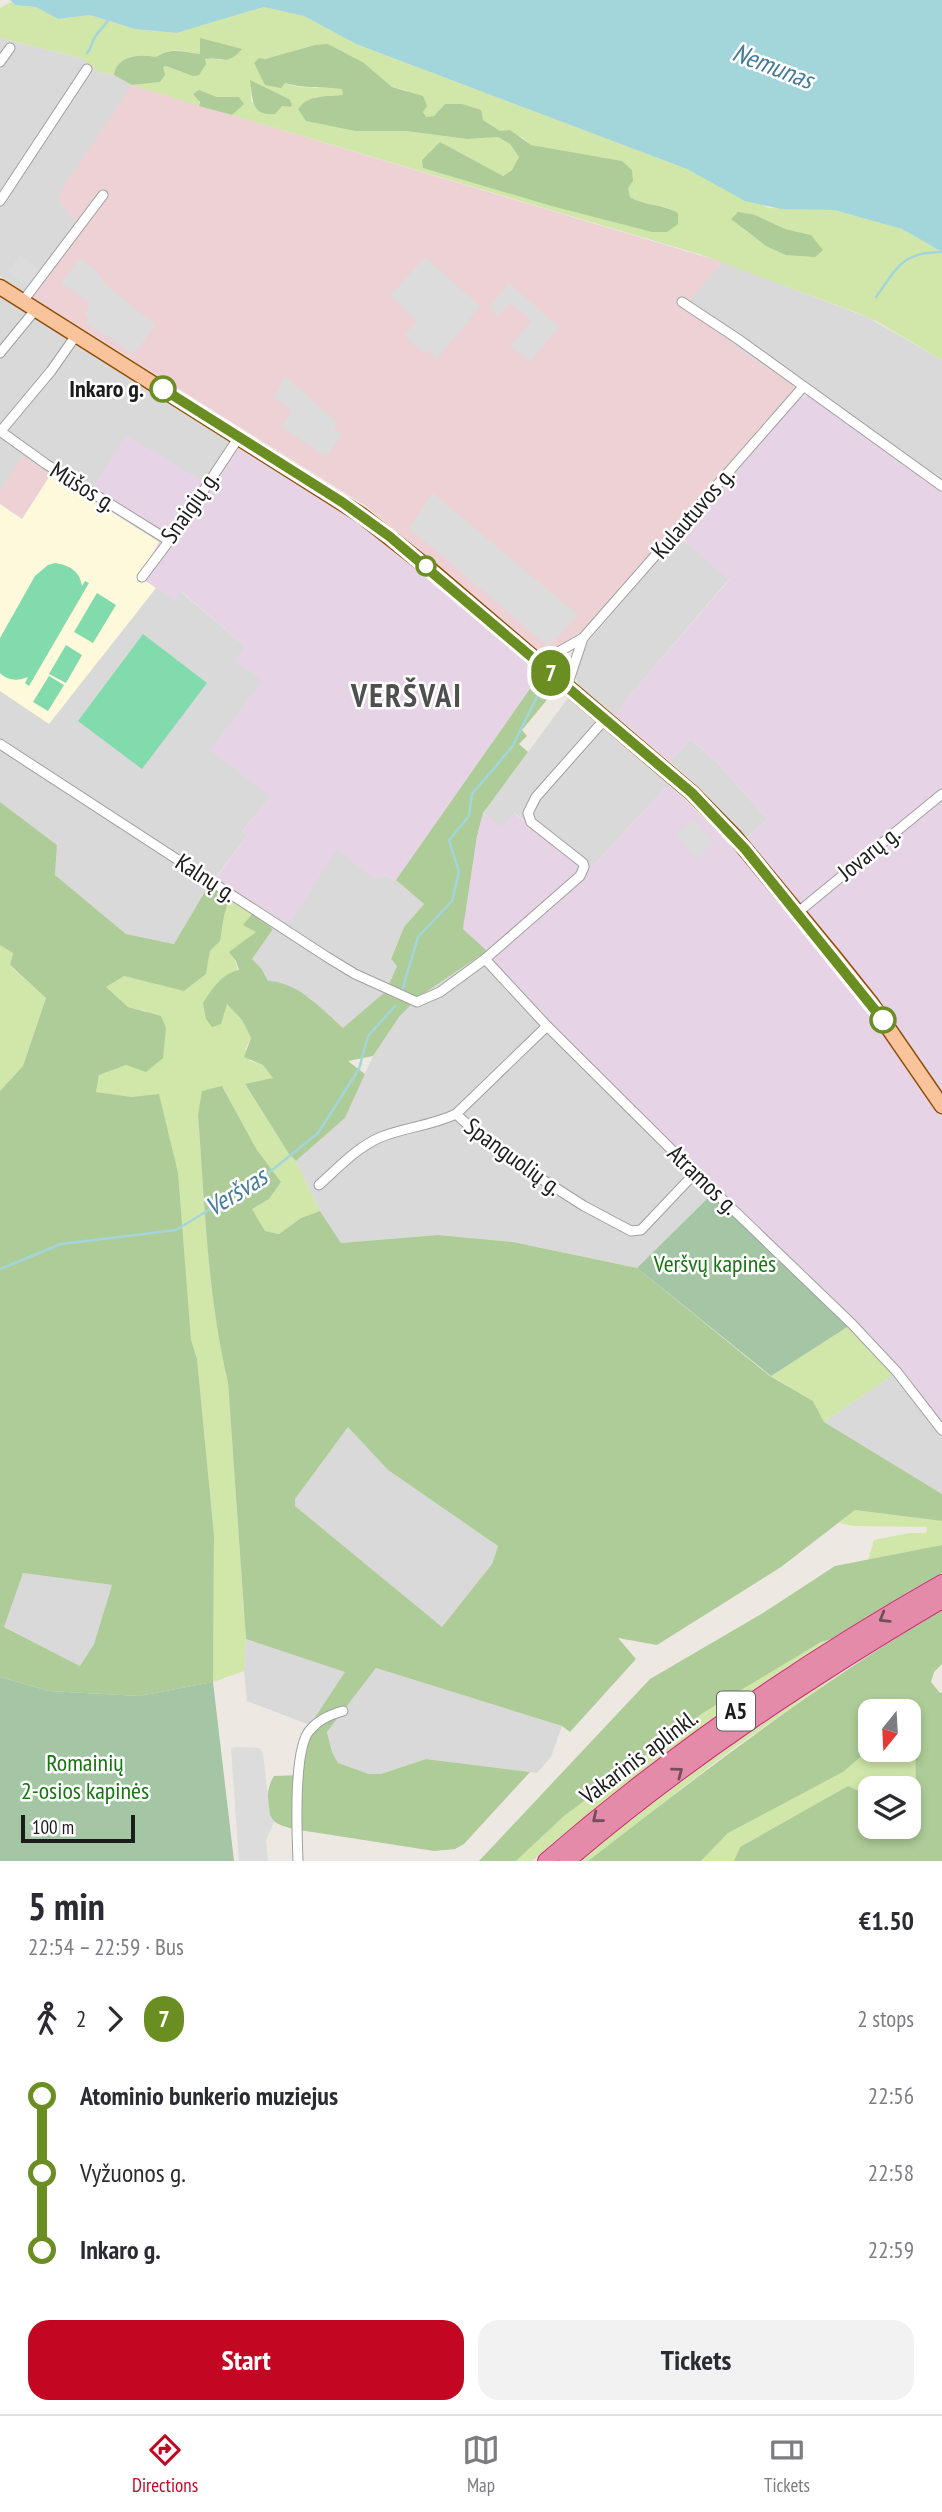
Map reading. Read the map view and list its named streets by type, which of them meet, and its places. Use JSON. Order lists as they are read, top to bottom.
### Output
{
  "streets": {
    "highway": ["A5", "Vakarinis aplinkl."],
    "street": [
      "Mūšos g.",
      "Snaigių g.",
      "Kulautuvos g.",
      "Jovarų g.",
      "Kalnų g.",
      "Spanguolių g.",
      "Atramos g."
    ]
  },
  "crossings": [
    ["Mūšos g.", "Snaigių g."],
    ["Kalnų g.", "Atramos g."],
    ["Spanguolių g.", "Atramos g."]
  ],
  "districts": ["VERŠVAI"],
  "water": ["Nemunas", "Veršvas"],
  "parks": ["Veršvų kapinės", "Romainių 2-osios kapinės"],
  "places": ["Inkaro g."],
  "lines": ["bus line 7"],
  "scale_bar": "100 m",
  "north": "bottom",
  "page": {
    "on_map": "7",
    "scale": "100 m",
    "heading": ["5 min", "22:54 – 22:59 · Bus", "€1.50"],
    "legs": ["2", "7", "2 stops"],
    "list": [
      {
        "name": "Atominio bunkerio muziejus",
        "value": "22:56"
      },
      {
        "name": "Vyžuonos g.",
        "value": "22:58"
      },
      {
        "name": "Inkaro g.",
        "value": "22:59"
      }
    ],
    "buttons": ["Start", "Tickets"],
    "tabs": ["Directions", "Map", "Tickets"]
  }
}
